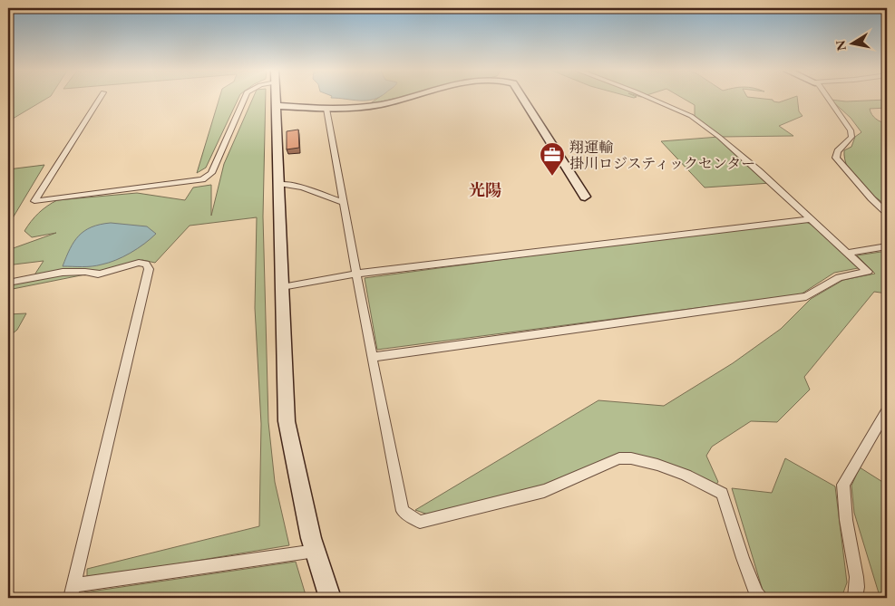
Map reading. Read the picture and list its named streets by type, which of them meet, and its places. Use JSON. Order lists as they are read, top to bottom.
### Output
{
  "districts": ["光陽"],
  "places": {
    "office": ["翔運輸 掛川ロジスティックセンター"]
  },
  "north": "left"
}
